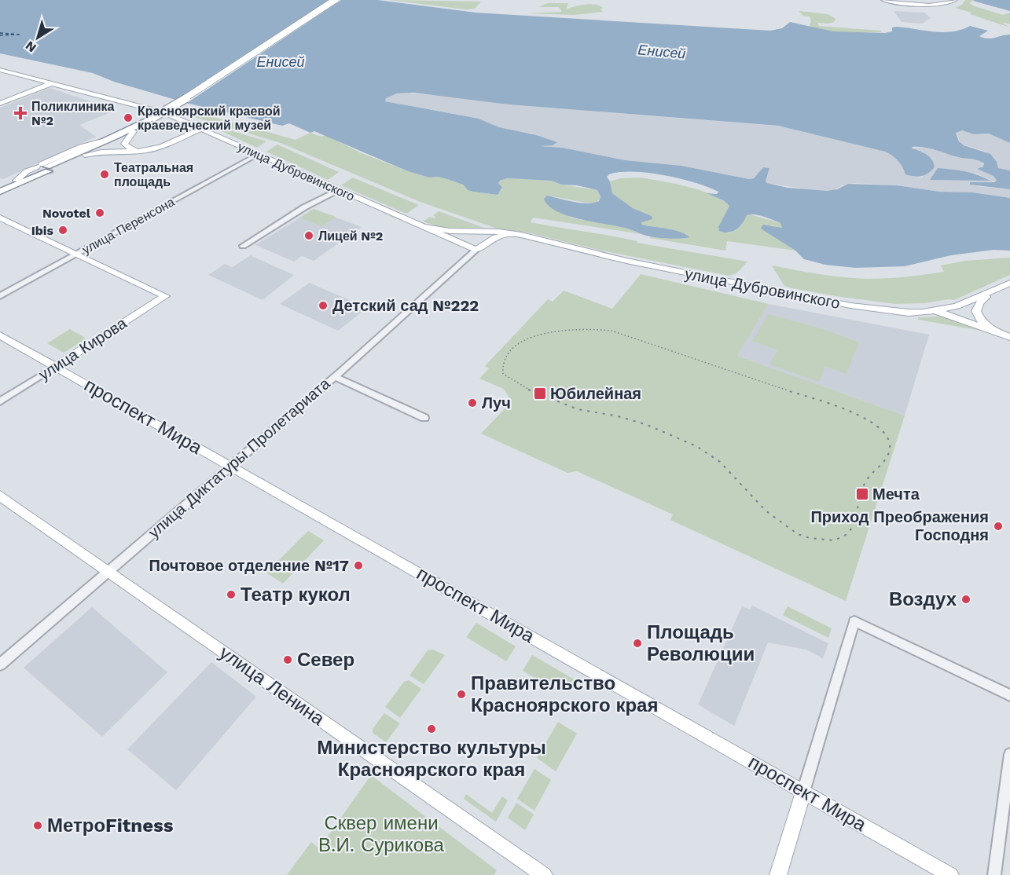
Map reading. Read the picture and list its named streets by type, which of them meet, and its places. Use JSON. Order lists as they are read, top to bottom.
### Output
{
  "streets": {
    "main road": [
      "улица Дубровинского",
      "улица Кирова",
      "проспект Мира",
      "улица Ленина"
    ],
    "street": ["улица Перенсона", "улица Диктатуры Пролетариата"]
  },
  "crossings": [
    ["улица Дубровинского", "улица Перенсона"],
    ["улица Дубровинского", "улица Диктатуры Пролетариата"],
    ["улица Перенсона", "улица Кирова"],
    ["улица Кирова", "проспект Мира"],
    ["проспект Мира", "улица Диктатуры Пролетариата"],
    ["улица Диктатуры Пролетариата", "улица Ленина"]
  ],
  "water": ["Енисей"],
  "parks": ["Сквер имени В.И. Сурикова"],
  "places": {
    "health": ["Поликлиника №2"],
    "other": [
      "Красноярский краевой краеведческий музей",
      "Театральная площадь",
      "Novotel",
      "Ibis",
      "Лицей №2",
      "Детский сад №222",
      "Луч",
      "Приход Преображения Господня",
      "Почтовое отделение №17",
      "Театр кукол",
      "Воздух",
      "Площадь Революции",
      "Север",
      "Правительство Красноярского края",
      "Министерство культуры Красноярского края",
      "МетроFitness"
    ],
    "transit": ["Юбилейная", "Мечта"]
  },
  "north": "bottom left"
}
